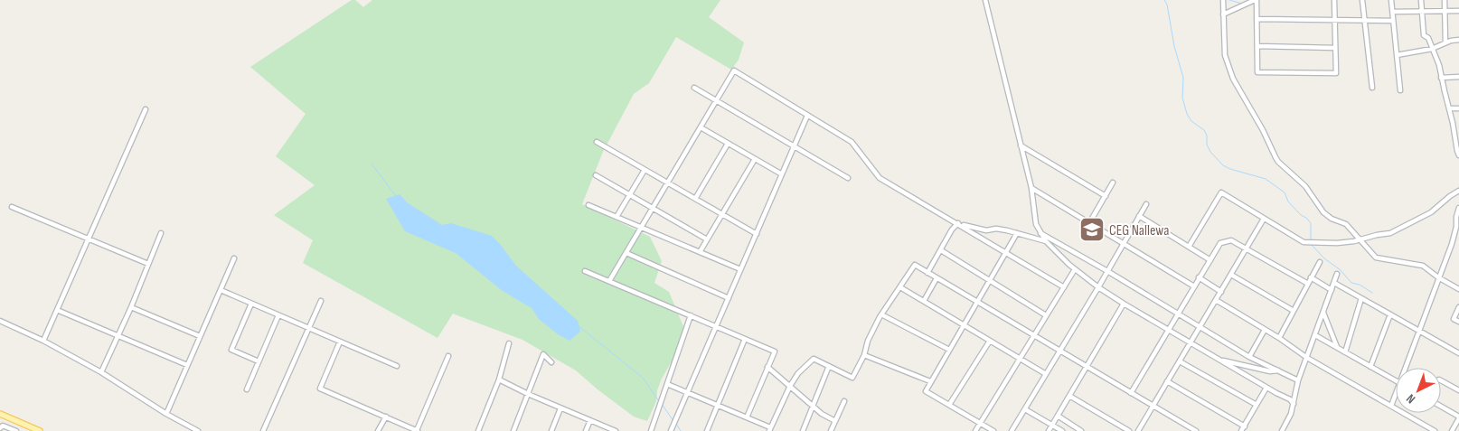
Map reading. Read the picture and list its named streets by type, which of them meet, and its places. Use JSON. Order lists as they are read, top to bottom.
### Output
{
  "places": {
    "school or university": ["CEG Nallewa"]
  },
  "north": "bottom left"
}
